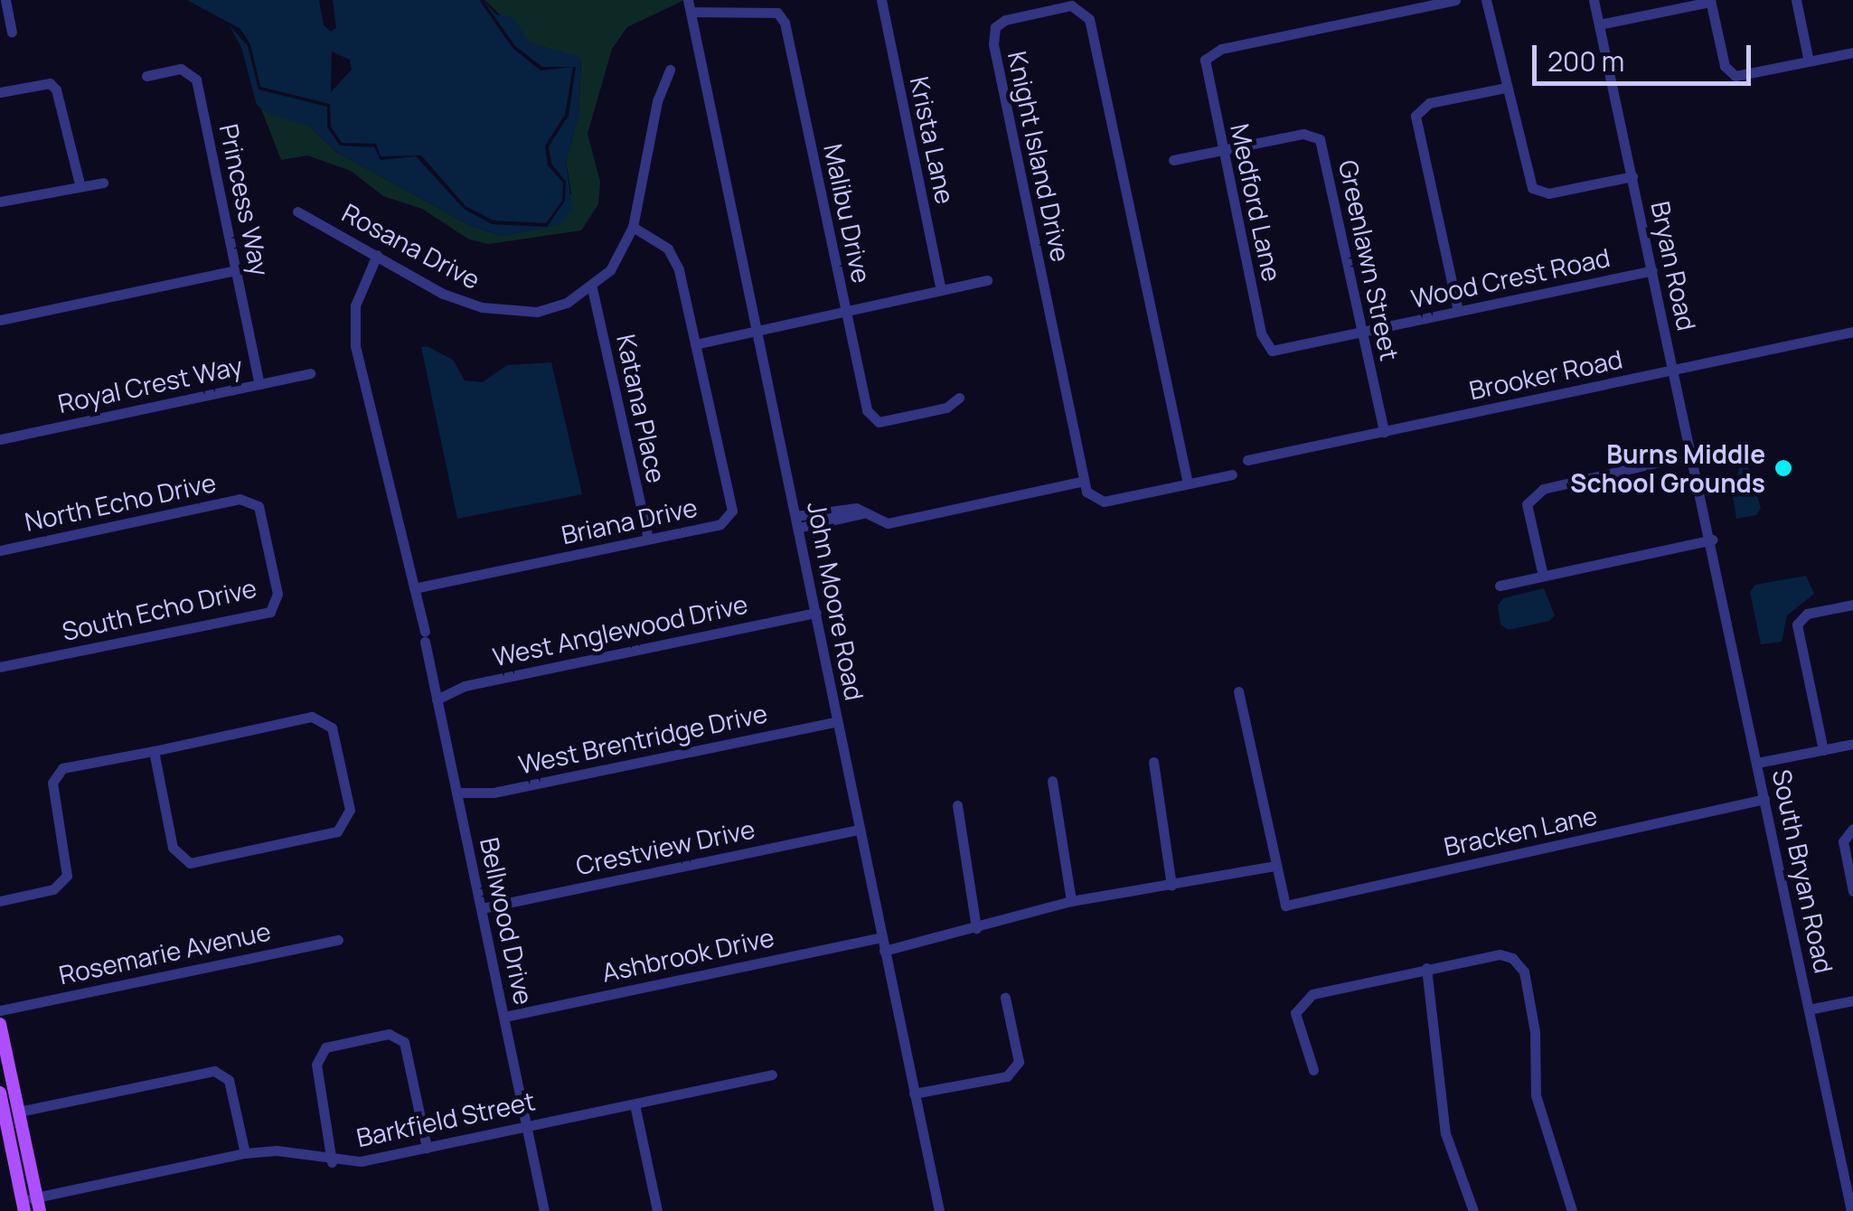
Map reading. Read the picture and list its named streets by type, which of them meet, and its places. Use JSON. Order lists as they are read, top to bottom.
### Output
{
  "streets": {
    "street": [
      "Krista Lane",
      "Knight Island Drive",
      "Princess Way",
      "Medford Lane",
      "Malibu Drive",
      "Rosana Drive",
      "Greenlawn Street",
      "Bryan Road",
      "Wood Crest Road",
      "Brooker Road",
      "Royal Crest Way",
      "Katana Place",
      "North Echo Drive",
      "Briana Drive",
      "John Moore Road",
      "South Echo Drive",
      "West Anglewood Drive",
      "West Brentridge Drive",
      "Bracken Lane",
      "Crestview Drive",
      "South Bryan Road",
      "Bellwood Drive",
      "Rosemarie Avenue",
      "Ashbrook Drive",
      "Barkfield Street"
    ]
  },
  "crossings": [
    ["Princess Way", "Royal Crest Way"],
    ["Medford Lane", "Greenlawn Street"],
    ["Medford Lane", "Wood Crest Road"],
    ["Malibu Drive", "John Moore Road"],
    ["Rosana Drive", "Katana Place"],
    ["Rosana Drive", "Briana Drive"],
    ["Rosana Drive", "Bellwood Drive"],
    ["Greenlawn Street", "Wood Crest Road"],
    ["Greenlawn Street", "Brooker Road"],
    ["Bryan Road", "Wood Crest Road"],
    ["Bryan Road", "Brooker Road"],
    ["Bryan Road", "South Bryan Road"],
    ["Katana Place", "Briana Drive"],
    ["North Echo Drive", "South Echo Drive"],
    ["Briana Drive", "Bellwood Drive"],
    ["John Moore Road", "West Anglewood Drive"],
    ["John Moore Road", "West Brentridge Drive"],
    ["John Moore Road", "Crestview Drive"],
    ["John Moore Road", "Ashbrook Drive"],
    ["West Anglewood Drive", "Bellwood Drive"],
    ["West Brentridge Drive", "Bellwood Drive"],
    ["Bracken Lane", "South Bryan Road"],
    ["Crestview Drive", "Bellwood Drive"],
    ["Bellwood Drive", "Ashbrook Drive"],
    ["Bellwood Drive", "Barkfield Street"]
  ],
  "places": ["Burns Middle School Grounds"],
  "scale_bar": "200 m"
}
